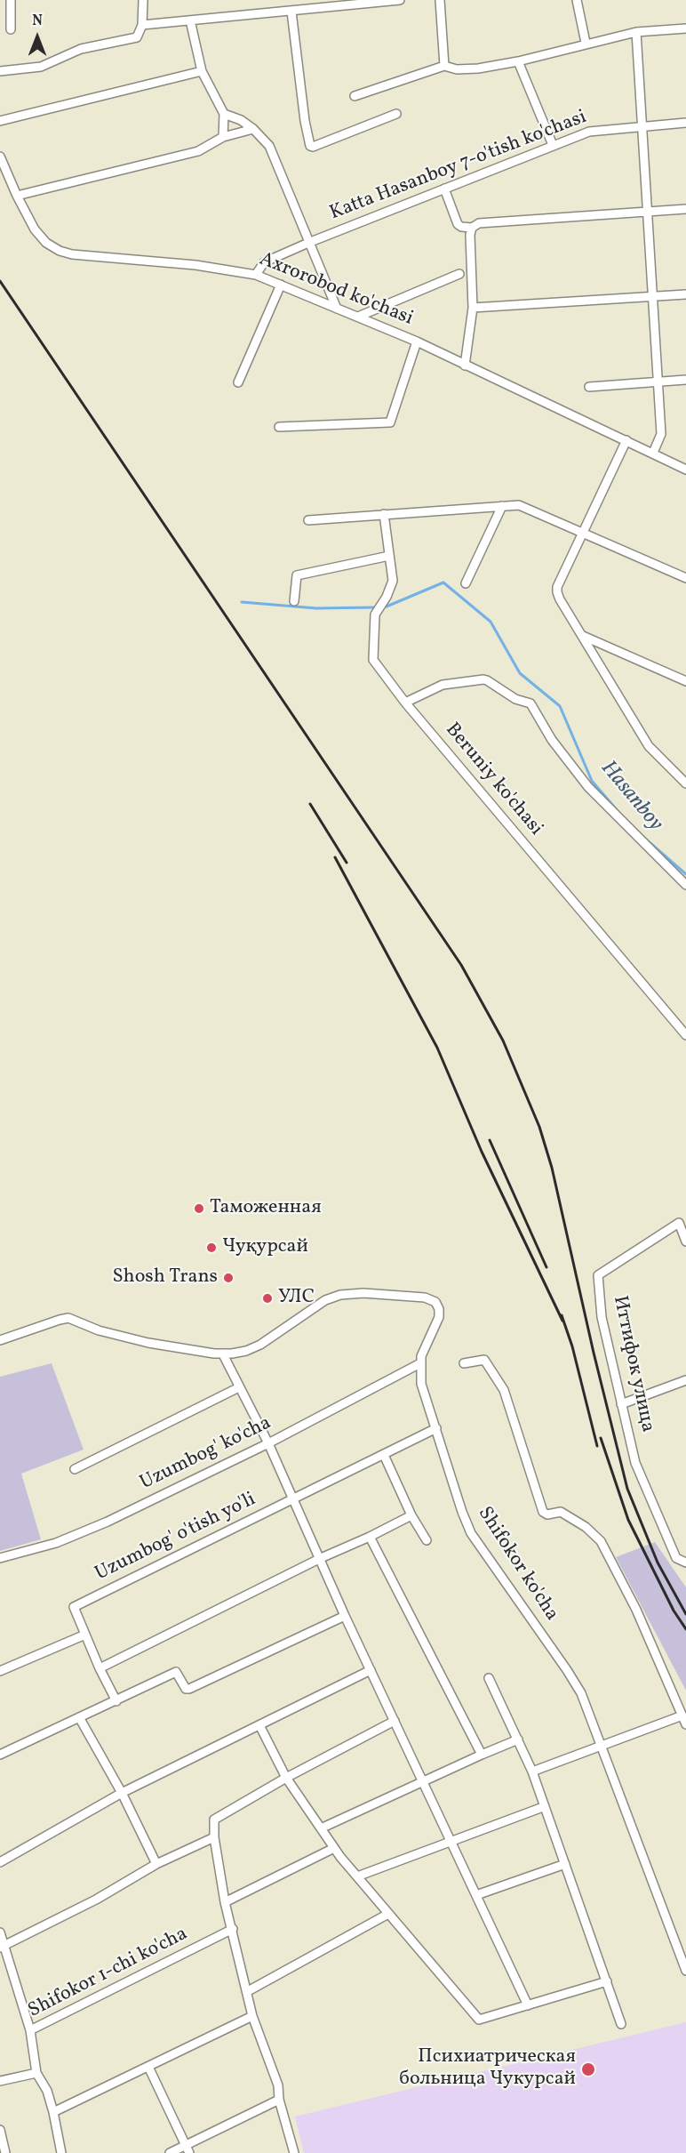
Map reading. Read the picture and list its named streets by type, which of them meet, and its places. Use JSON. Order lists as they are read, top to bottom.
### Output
{
  "streets": {
    "street": [
      "Katta Hasanboy 7-o'tish ko'chasi",
      "Axrorobod ko'chasi",
      "Beruniy ko'chasi",
      "Иттифок улица",
      "Uzumbog' ko'cha",
      "Uzumbog' o'tish yo'li",
      "Shifokor ko'cha",
      "Shifokor 1-chi ko'cha"
    ]
  },
  "crossings": [
    ["Katta Hasanboy 7-o'tish ko'chasi", "Axrorobod ko'chasi"],
    ["Uzumbog' ko'cha", "Shifokor ko'cha"],
    ["Uzumbog' o'tish yo'li", "Shifokor ko'cha"]
  ],
  "water": ["Hasanboy"],
  "places": [
    "Таможенная",
    "Чуқурсай",
    "Shosh Trans",
    "УЛС",
    "Психиатрическая больница Чукурсай"
  ],
  "north": "top"
}
